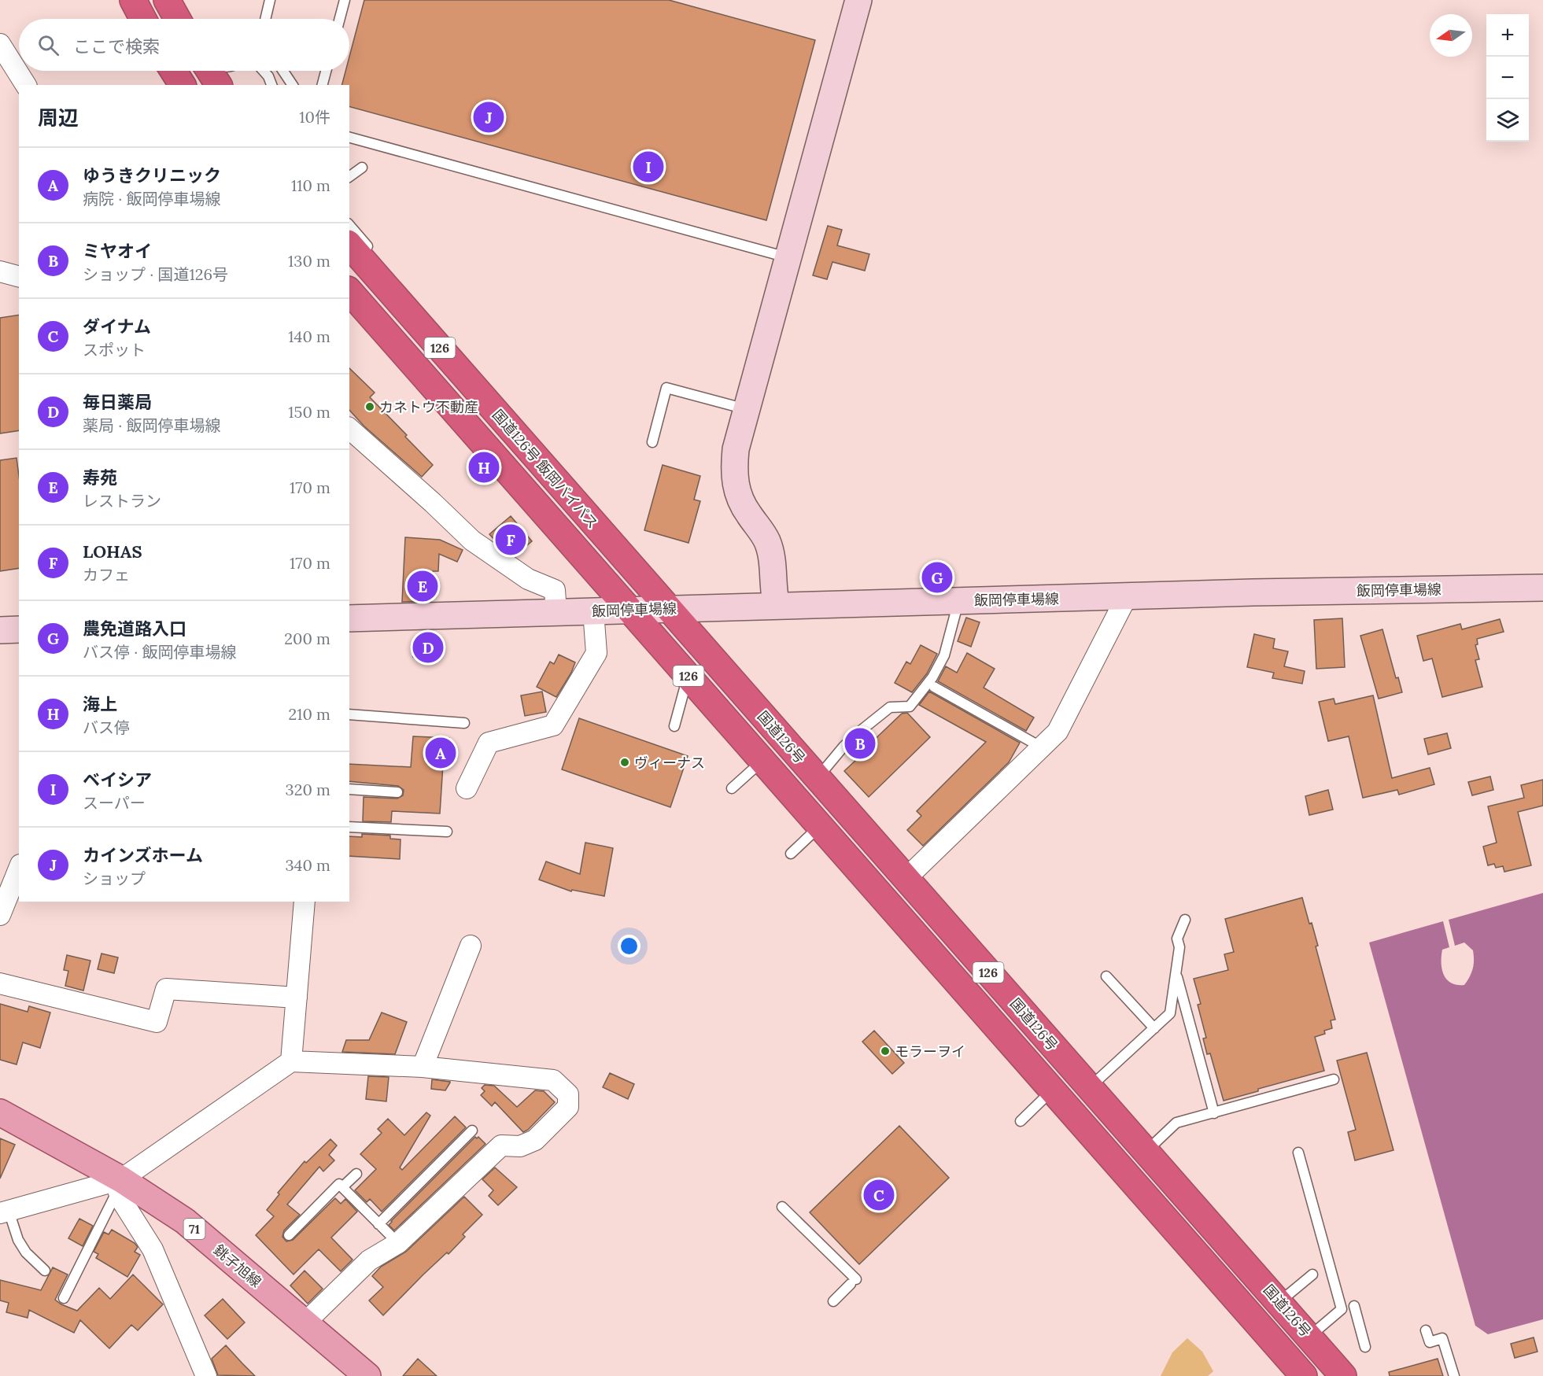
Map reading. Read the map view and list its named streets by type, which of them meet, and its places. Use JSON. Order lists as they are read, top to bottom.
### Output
{
  "streets": {
    "highway": ["126", "国道126号 飯岡バイパス", "国道126号"],
    "main road": ["飯岡停車場線", "71", "銚子旭線"]
  },
  "crossings": [
    ["国道126号 飯岡バイパス", "飯岡停車場線"],
    ["国道126号 飯岡バイパス", "国道126号"],
    ["飯岡停車場線", "国道126号"]
  ],
  "places": ["カネトウ不動産", "ヴィーナス", "モラーヲイ"],
  "north": "left",
  "page": {
    "map_buttons": ["+", "−"],
    "search": "ここで検索",
    "heading": ["周辺", "10件"],
    "pins": [
      "J",
      "I",
      "H",
      "F",
      "G",
      "E",
      "D",
      "B",
      "A",
      "C"
    ],
    "list": [
      {
        "mark": "A",
        "name": "ゆうきクリニック",
        "note": "病院 · 飯岡停車場線",
        "value": "110 m"
      },
      {
        "mark": "B",
        "name": "ミヤオイ",
        "note": "ショップ · 国道126号",
        "value": "130 m"
      },
      {
        "mark": "C",
        "name": "ダイナム",
        "note": "スポット",
        "value": "140 m"
      },
      {
        "mark": "D",
        "name": "毎日薬局",
        "note": "薬局 · 飯岡停車場線",
        "value": "150 m"
      },
      {
        "mark": "E",
        "name": "寿苑",
        "note": "レストラン",
        "value": "170 m"
      },
      {
        "mark": "F",
        "name": "LOHAS",
        "note": "カフェ",
        "value": "170 m"
      },
      {
        "mark": "G",
        "name": "農免道路入口",
        "note": "バス停 · 飯岡停車場線",
        "value": "200 m"
      },
      {
        "mark": "H",
        "name": "海上",
        "note": "バス停",
        "value": "210 m"
      },
      {
        "mark": "I",
        "name": "ベイシア",
        "note": "スーパー",
        "value": "320 m"
      },
      {
        "mark": "J",
        "name": "カインズホーム",
        "note": "ショップ",
        "value": "340 m"
      }
    ]
  }
}
